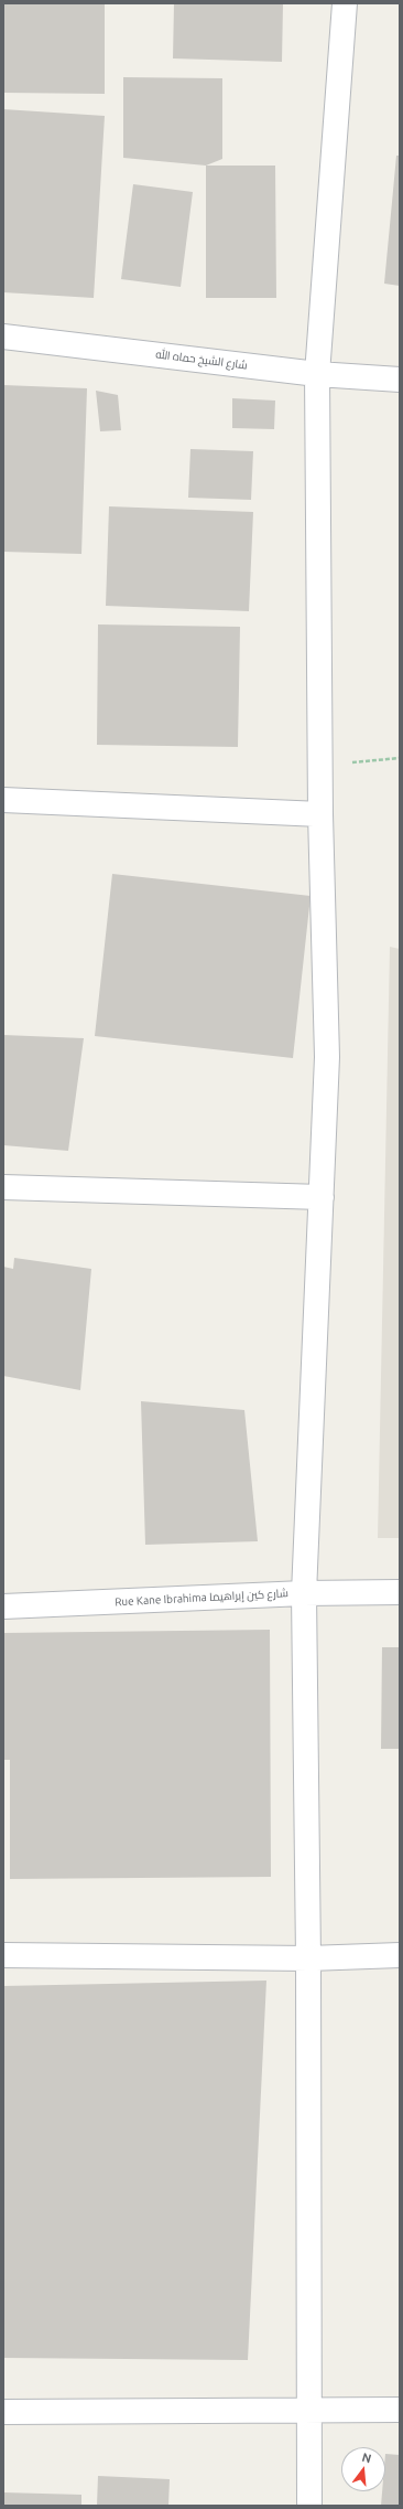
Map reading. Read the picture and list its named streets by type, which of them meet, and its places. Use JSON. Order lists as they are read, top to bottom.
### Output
{
  "streets": {
    "street": ["شارع الشيخ حماه الله", "Rue Kane Ibrahima شارع كين إبراهيما"]
  },
  "north": "top"
}
